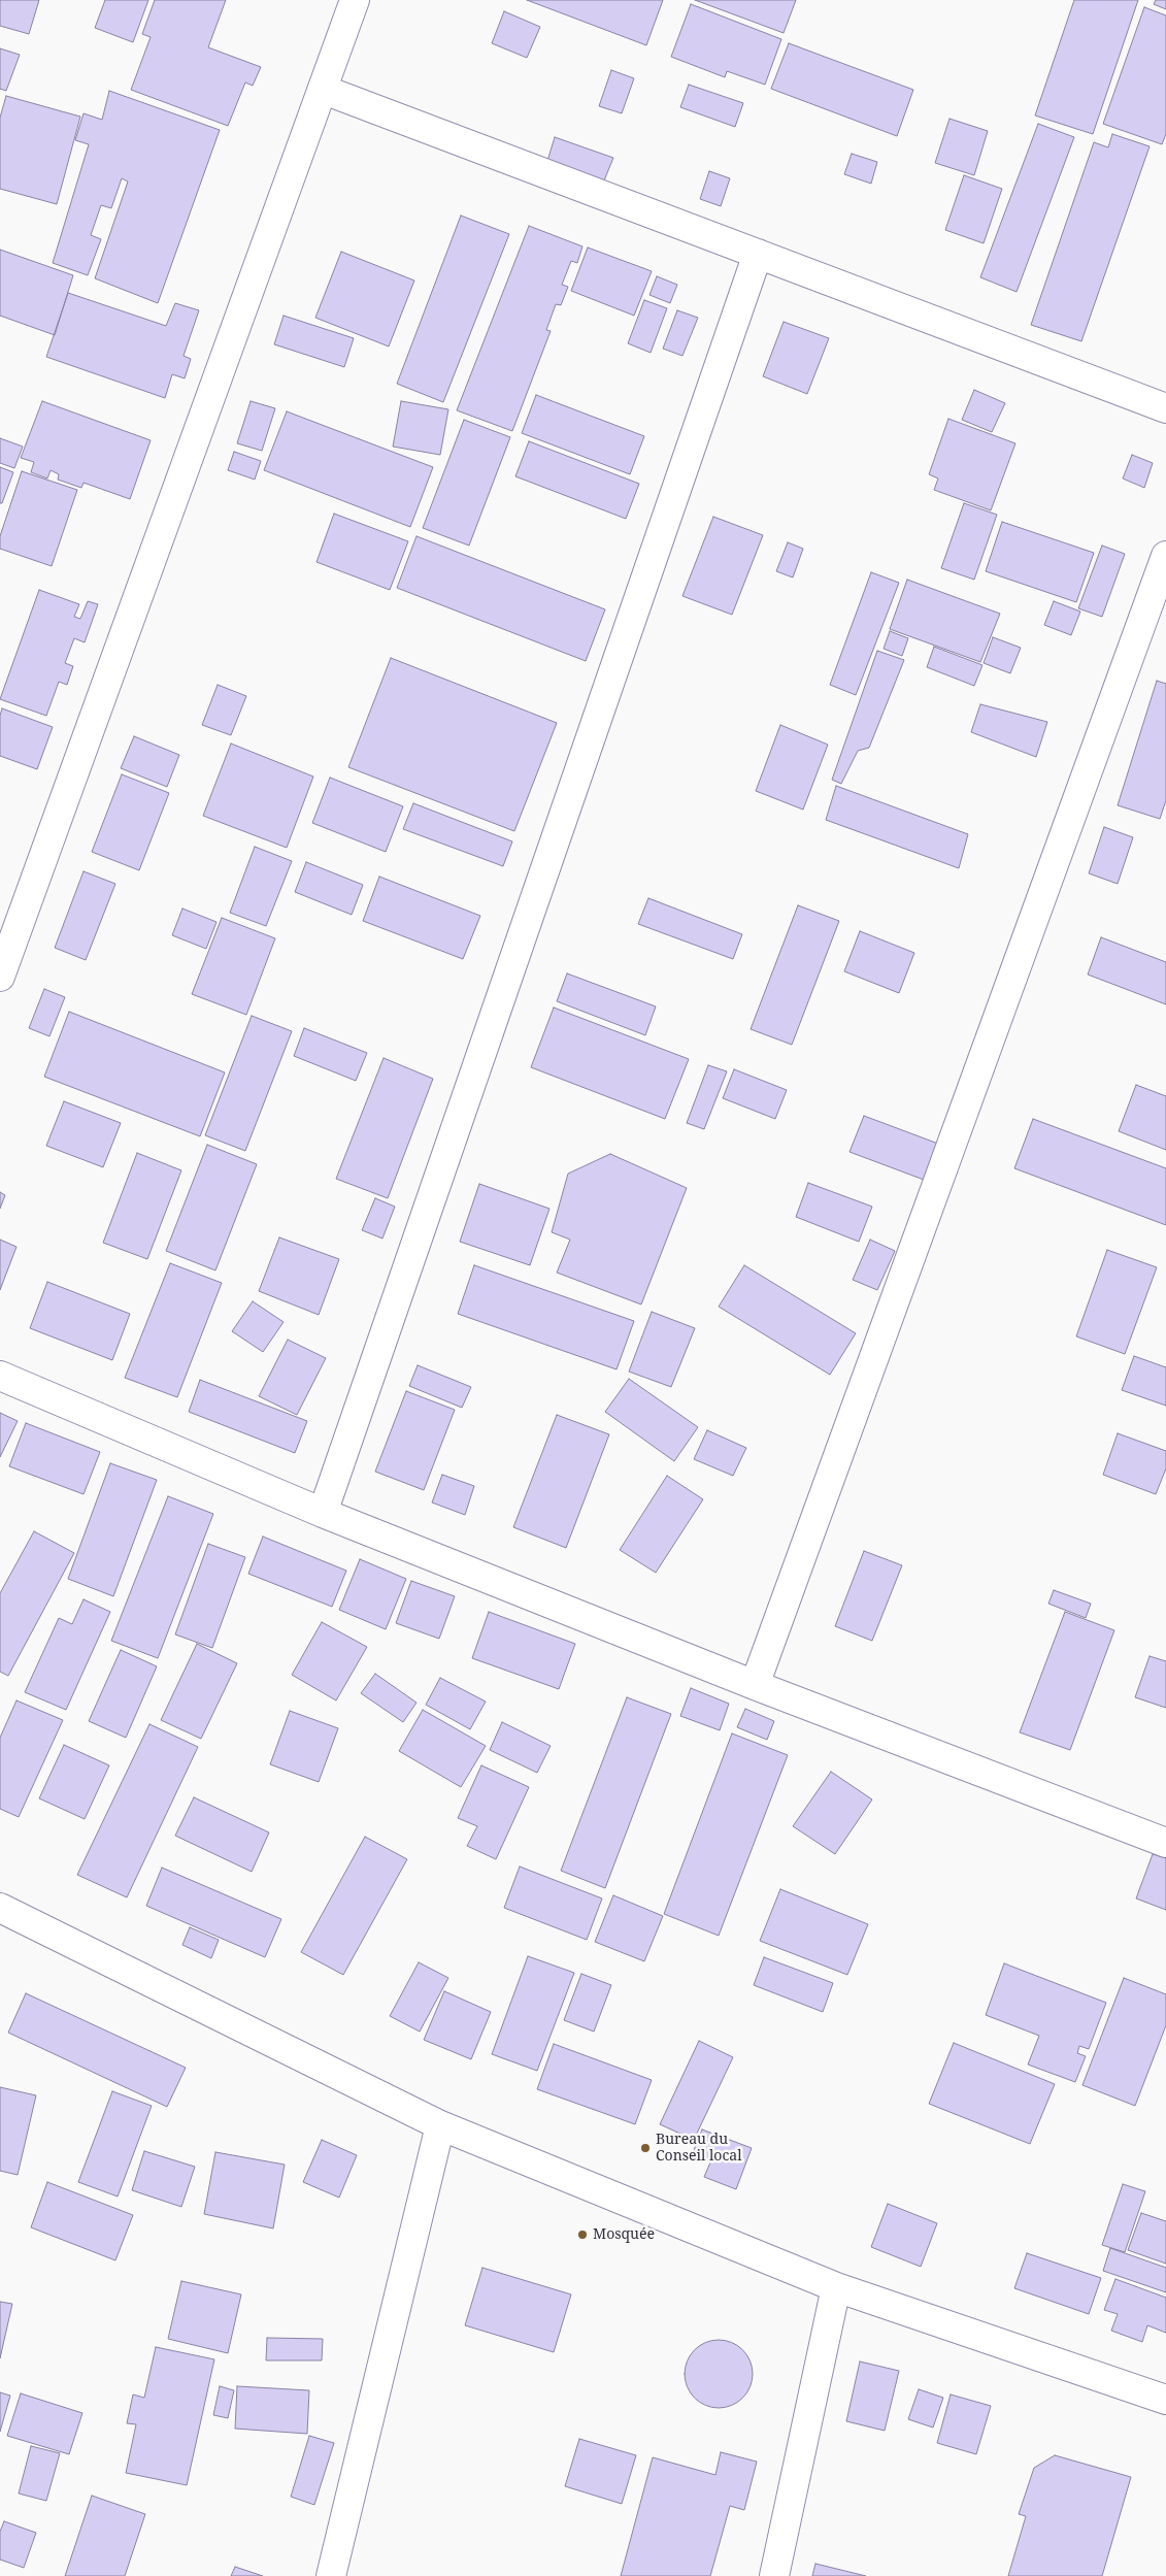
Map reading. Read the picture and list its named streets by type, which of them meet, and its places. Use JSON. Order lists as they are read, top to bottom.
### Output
{
  "places": ["Bureau du Conseil local", "Mosquée"]
}
